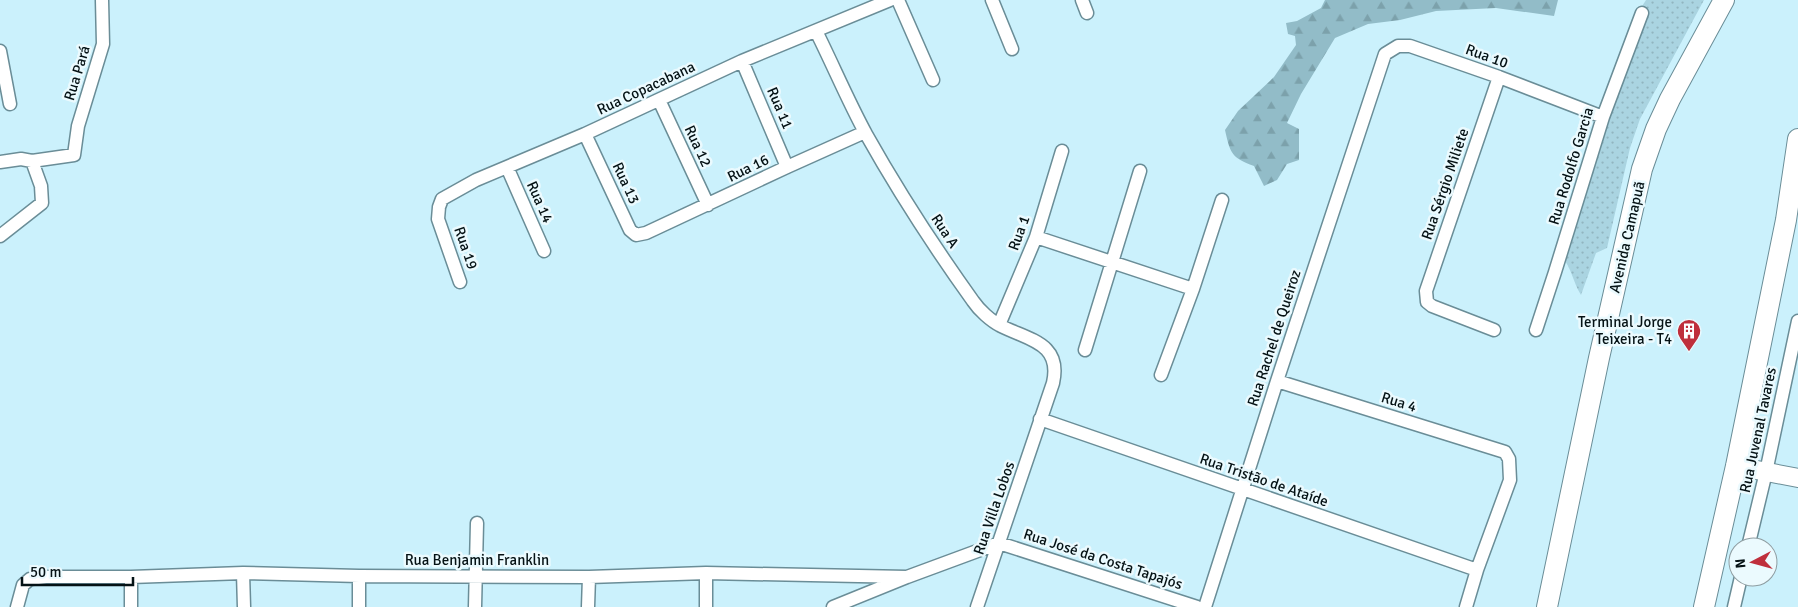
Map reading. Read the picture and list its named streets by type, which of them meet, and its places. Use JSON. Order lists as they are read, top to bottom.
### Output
{
  "streets": {
    "main road": ["Avenida Camapuã"],
    "street": [
      "Rua 10",
      "Rua Pará",
      "Rua Copacabana",
      "Rua 11",
      "Rua 12",
      "Rua Rodolfo Garcia",
      "Rua 16",
      "Rua 13",
      "Rua Sérgio Miliete",
      "Rua 14",
      "Rua A",
      "Rua 1",
      "Rua 19",
      "Rua Rachel de Queiroz",
      "Rua 4",
      "Rua Juvenal Tavares",
      "Rua Tristão de Ataíde",
      "Rua Villa Lobos",
      "Rua José da Costa Tapajós",
      "Rua Benjamin Franklin"
    ]
  },
  "crossings": [
    ["Rua 10", "Rua Rodolfo Garcia"],
    ["Rua 10", "Rua Sérgio Miliete"],
    ["Rua 10", "Rua Rachel de Queiroz"],
    ["Rua Copacabana", "Rua 11"],
    ["Rua Copacabana", "Rua 12"],
    ["Rua Copacabana", "Rua 13"],
    ["Rua Copacabana", "Rua 14"],
    ["Rua Copacabana", "Rua A"],
    ["Rua Copacabana", "Rua 19"],
    ["Rua 11", "Rua 16"],
    ["Rua 12", "Rua 16"],
    ["Rua 16", "Rua 13"],
    ["Rua 16", "Rua A"],
    ["Rua A", "Rua 1"],
    ["Rua A", "Rua Tristão de Ataíde"],
    ["Rua A", "Rua Villa Lobos"],
    ["Rua Rachel de Queiroz", "Rua 4"],
    ["Rua Rachel de Queiroz", "Rua Tristão de Ataíde"],
    ["Rua 4", "Rua Tristão de Ataíde"],
    ["Rua Tristão de Ataíde", "Rua Villa Lobos"],
    ["Rua Villa Lobos", "Rua José da Costa Tapajós"]
  ],
  "places": {
    "building": ["Terminal Jorge Teixeira - T4"]
  },
  "scale_bar": "50 m",
  "north": "left"
}
